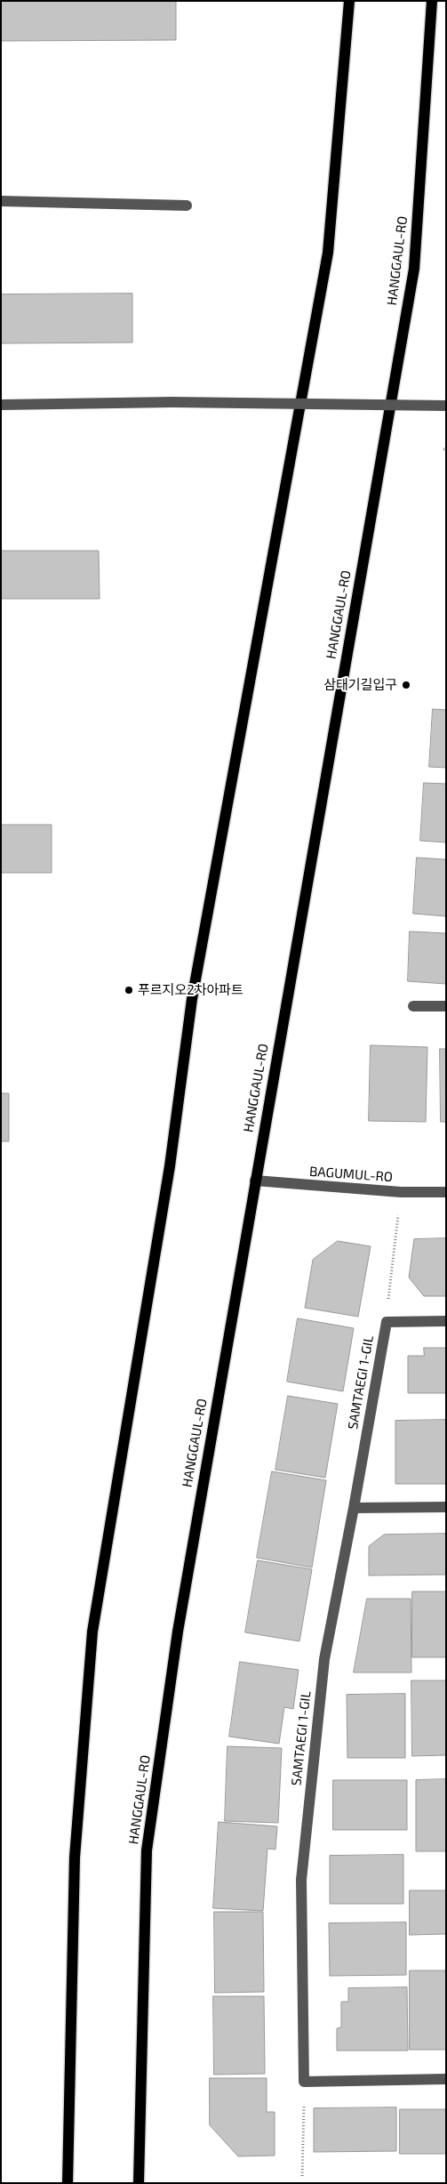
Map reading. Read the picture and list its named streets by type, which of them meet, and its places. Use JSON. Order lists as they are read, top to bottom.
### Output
{
  "streets": {
    "main road": ["HANGGAUL-RO"],
    "street": ["BAGUMUL-RO", "SAMTAEGI 1-GIL"]
  },
  "crossings": [
    ["HANGGAUL-RO", "BAGUMUL-RO"]
  ],
  "places": ["삼태기길입구", "푸르지오2차아파트"]
}
